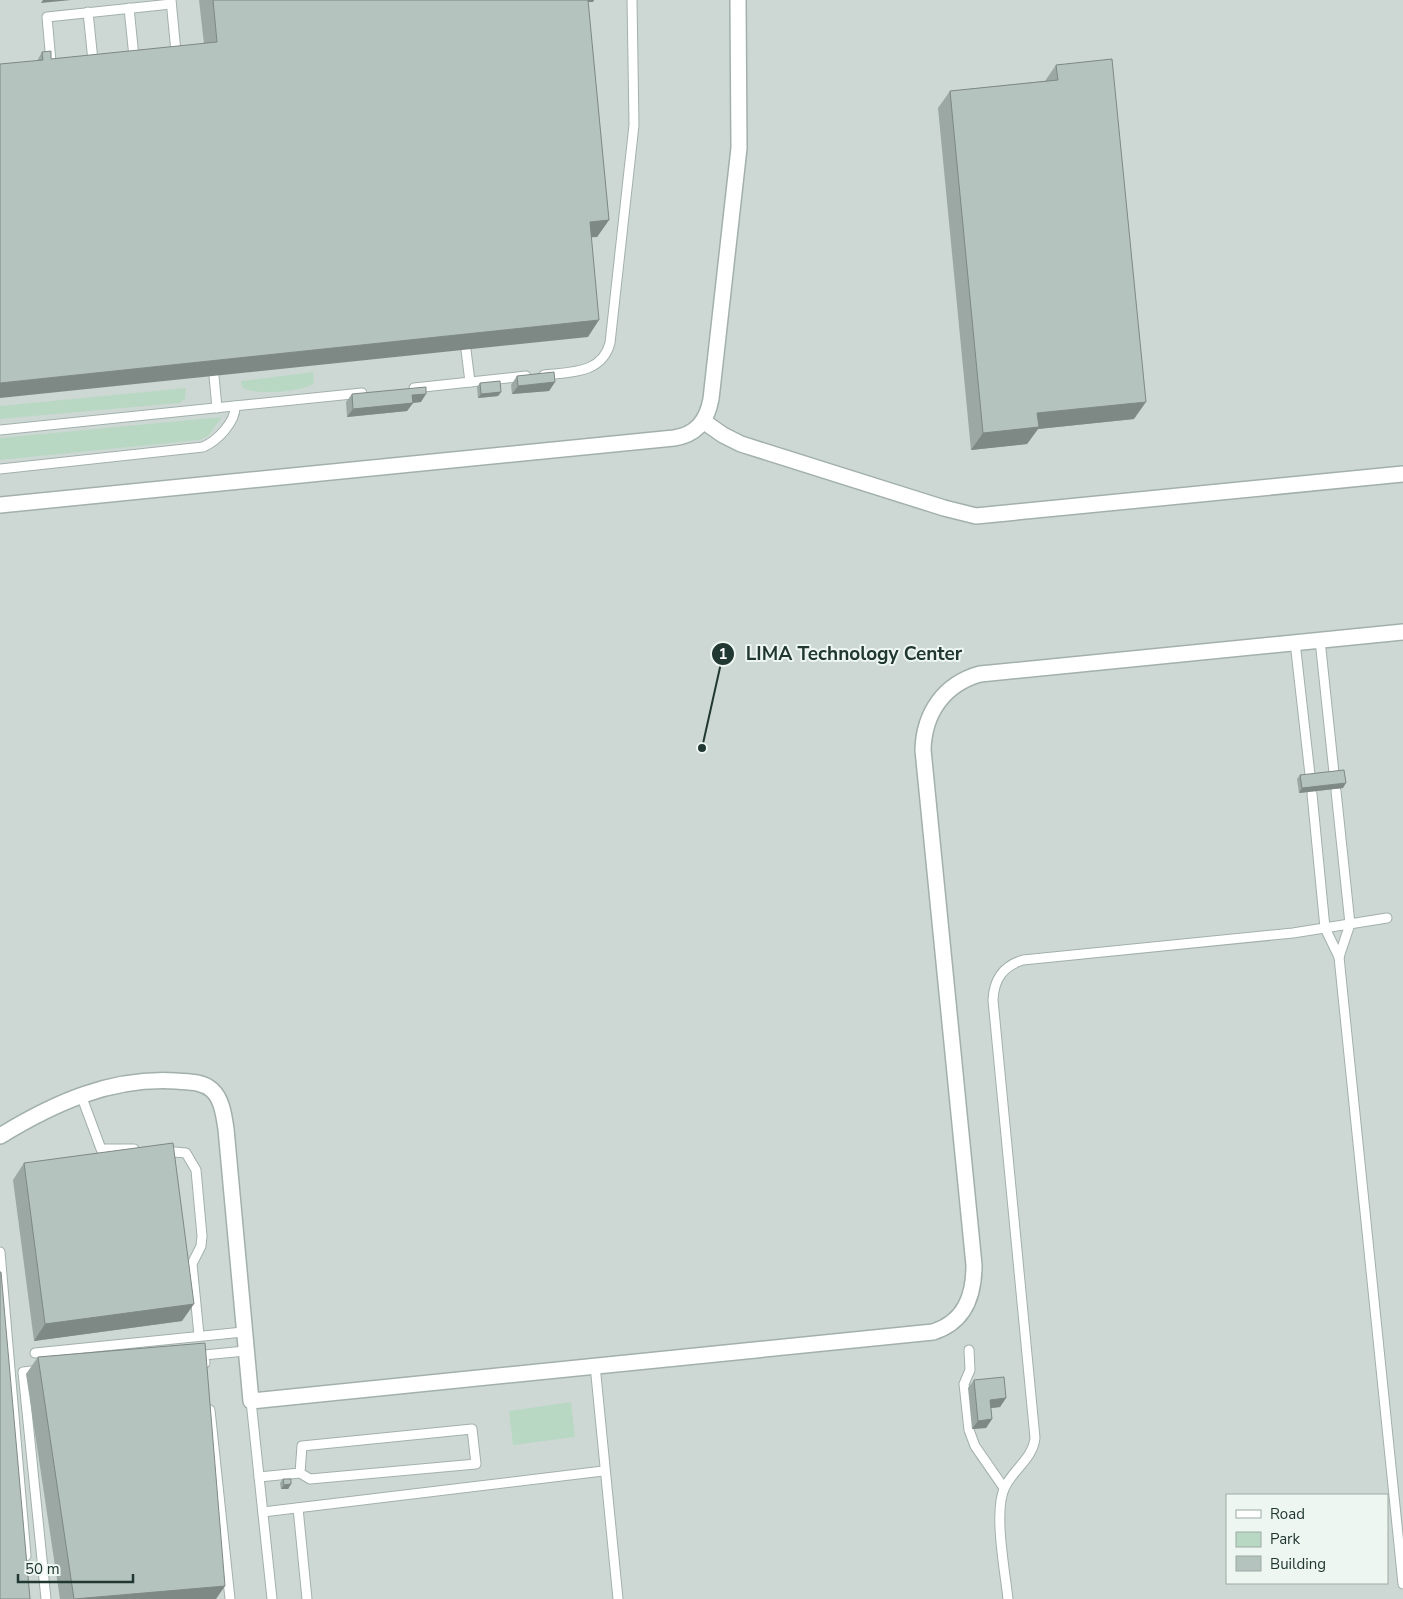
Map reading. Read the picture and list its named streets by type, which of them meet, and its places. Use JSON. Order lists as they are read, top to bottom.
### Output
{
  "places": ["LIMA Technology Center"],
  "legend": ["Road", "Park", "Building"],
  "scale_bar": "50 m"
}
